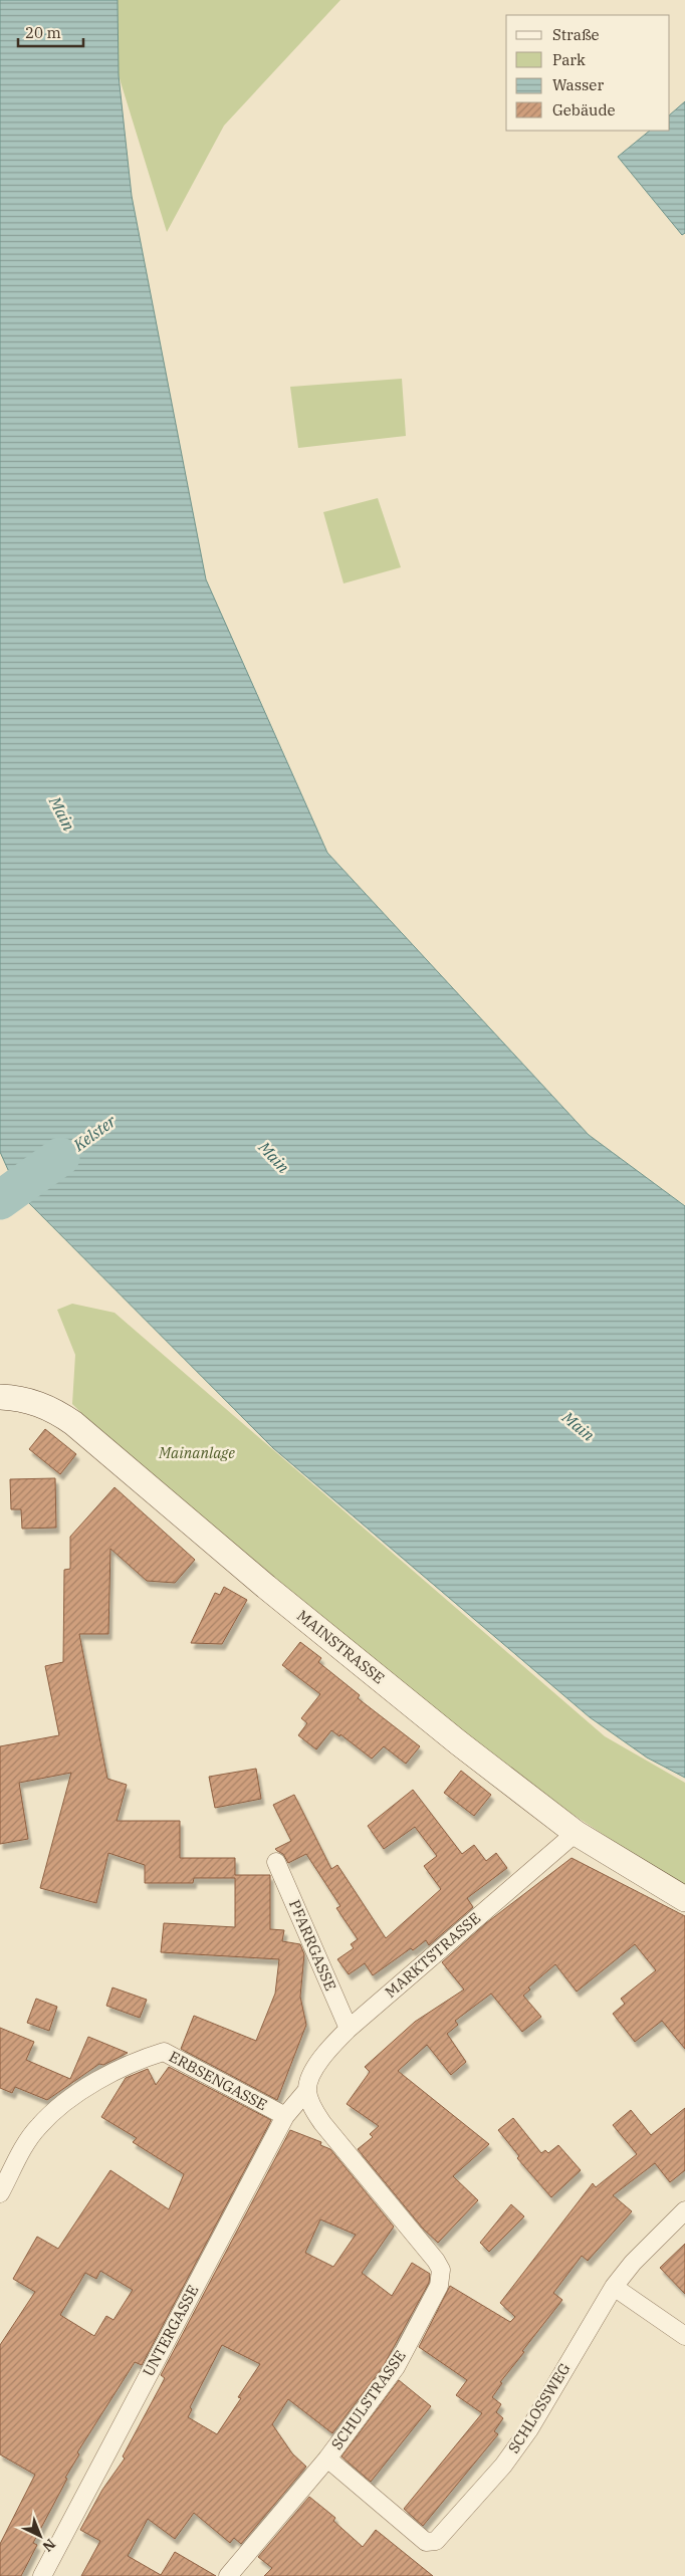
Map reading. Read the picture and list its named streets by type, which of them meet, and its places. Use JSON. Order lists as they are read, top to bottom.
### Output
{
  "streets": {
    "street": [
      "MAINSTRASSE",
      "PFARRGASSE",
      "MARKTSTRASSE",
      "ERBSENGASSE",
      "UNTERGASSE",
      "SCHULSTRASSE",
      "SCHLOSSWEG"
    ]
  },
  "crossings": [
    ["MAINSTRASSE", "MARKTSTRASSE"],
    ["PFARRGASSE", "MARKTSTRASSE"],
    ["MARKTSTRASSE", "UNTERGASSE"],
    ["MARKTSTRASSE", "SCHULSTRASSE"],
    ["ERBSENGASSE", "UNTERGASSE"],
    ["UNTERGASSE", "SCHULSTRASSE"],
    ["SCHULSTRASSE", "SCHLOSSWEG"]
  ],
  "water": ["Main", "Kelster"],
  "parks": ["Mainanlage"],
  "legend": [
    "Straße",
    "Park",
    "Wasser",
    "Gebäude"
  ],
  "scale_bar": "20 m",
  "north": "bottom right"
}
